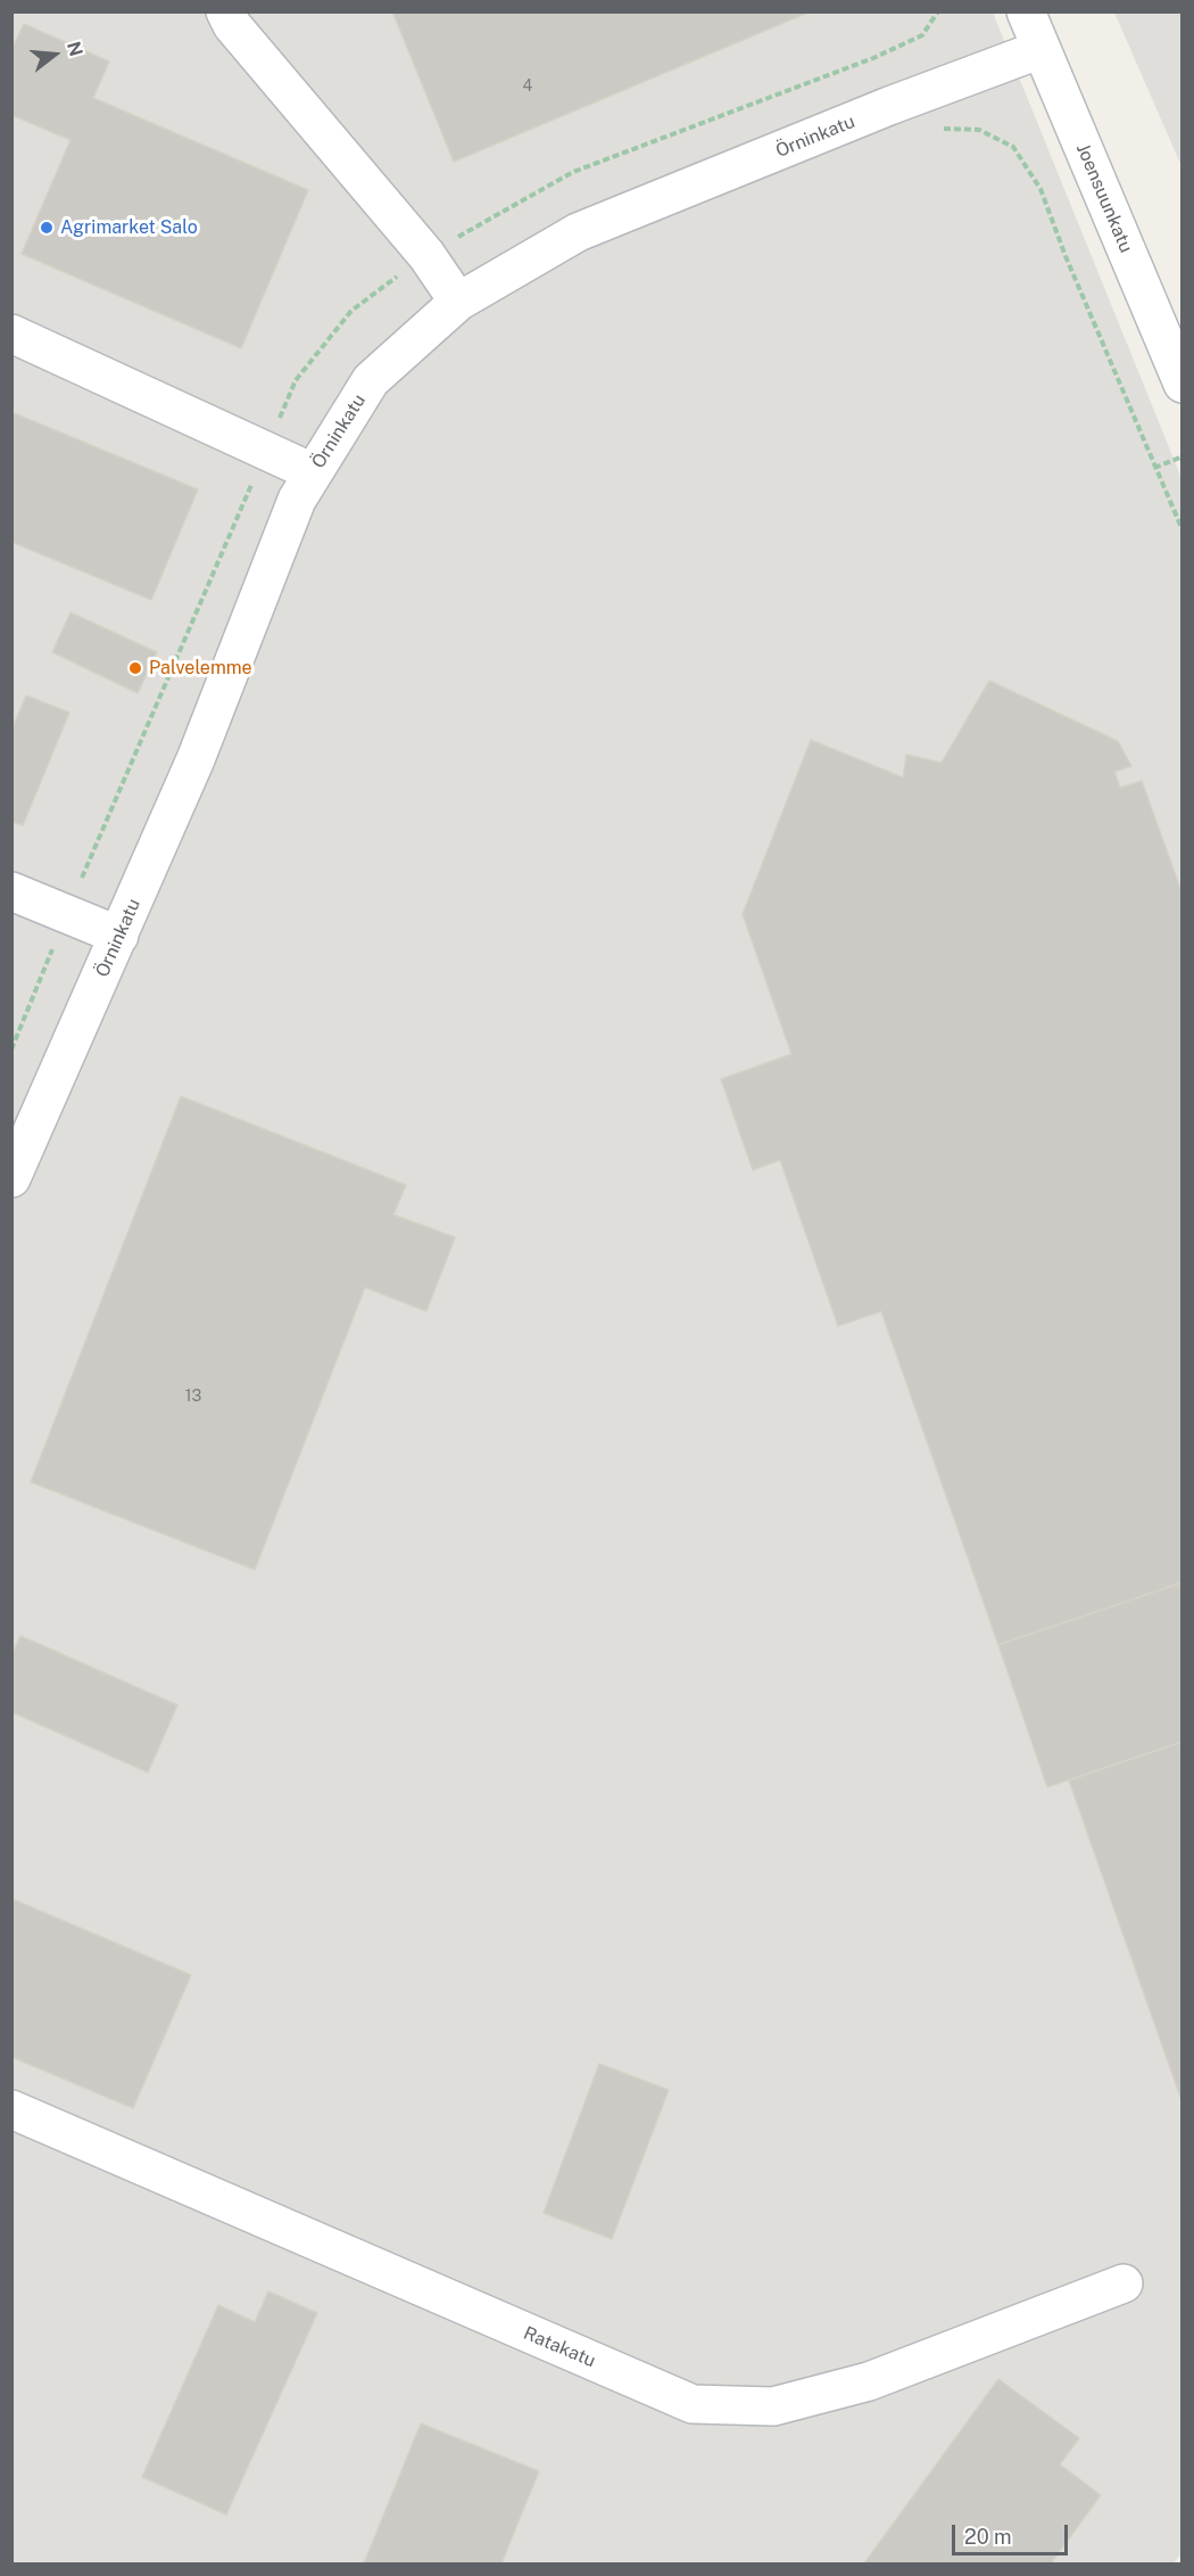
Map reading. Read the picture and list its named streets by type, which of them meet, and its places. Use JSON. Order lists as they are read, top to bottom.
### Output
{
  "streets": {
    "street": ["Örninkatu", "Joensuunkatu", "Ratakatu"]
  },
  "crossings": [
    ["Örninkatu", "Joensuunkatu"]
  ],
  "places": ["Agrimarket Salo", "Palvelemme"],
  "house_numbers": ["4", "13"],
  "scale_bar": "20 m",
  "north": "right"
}
